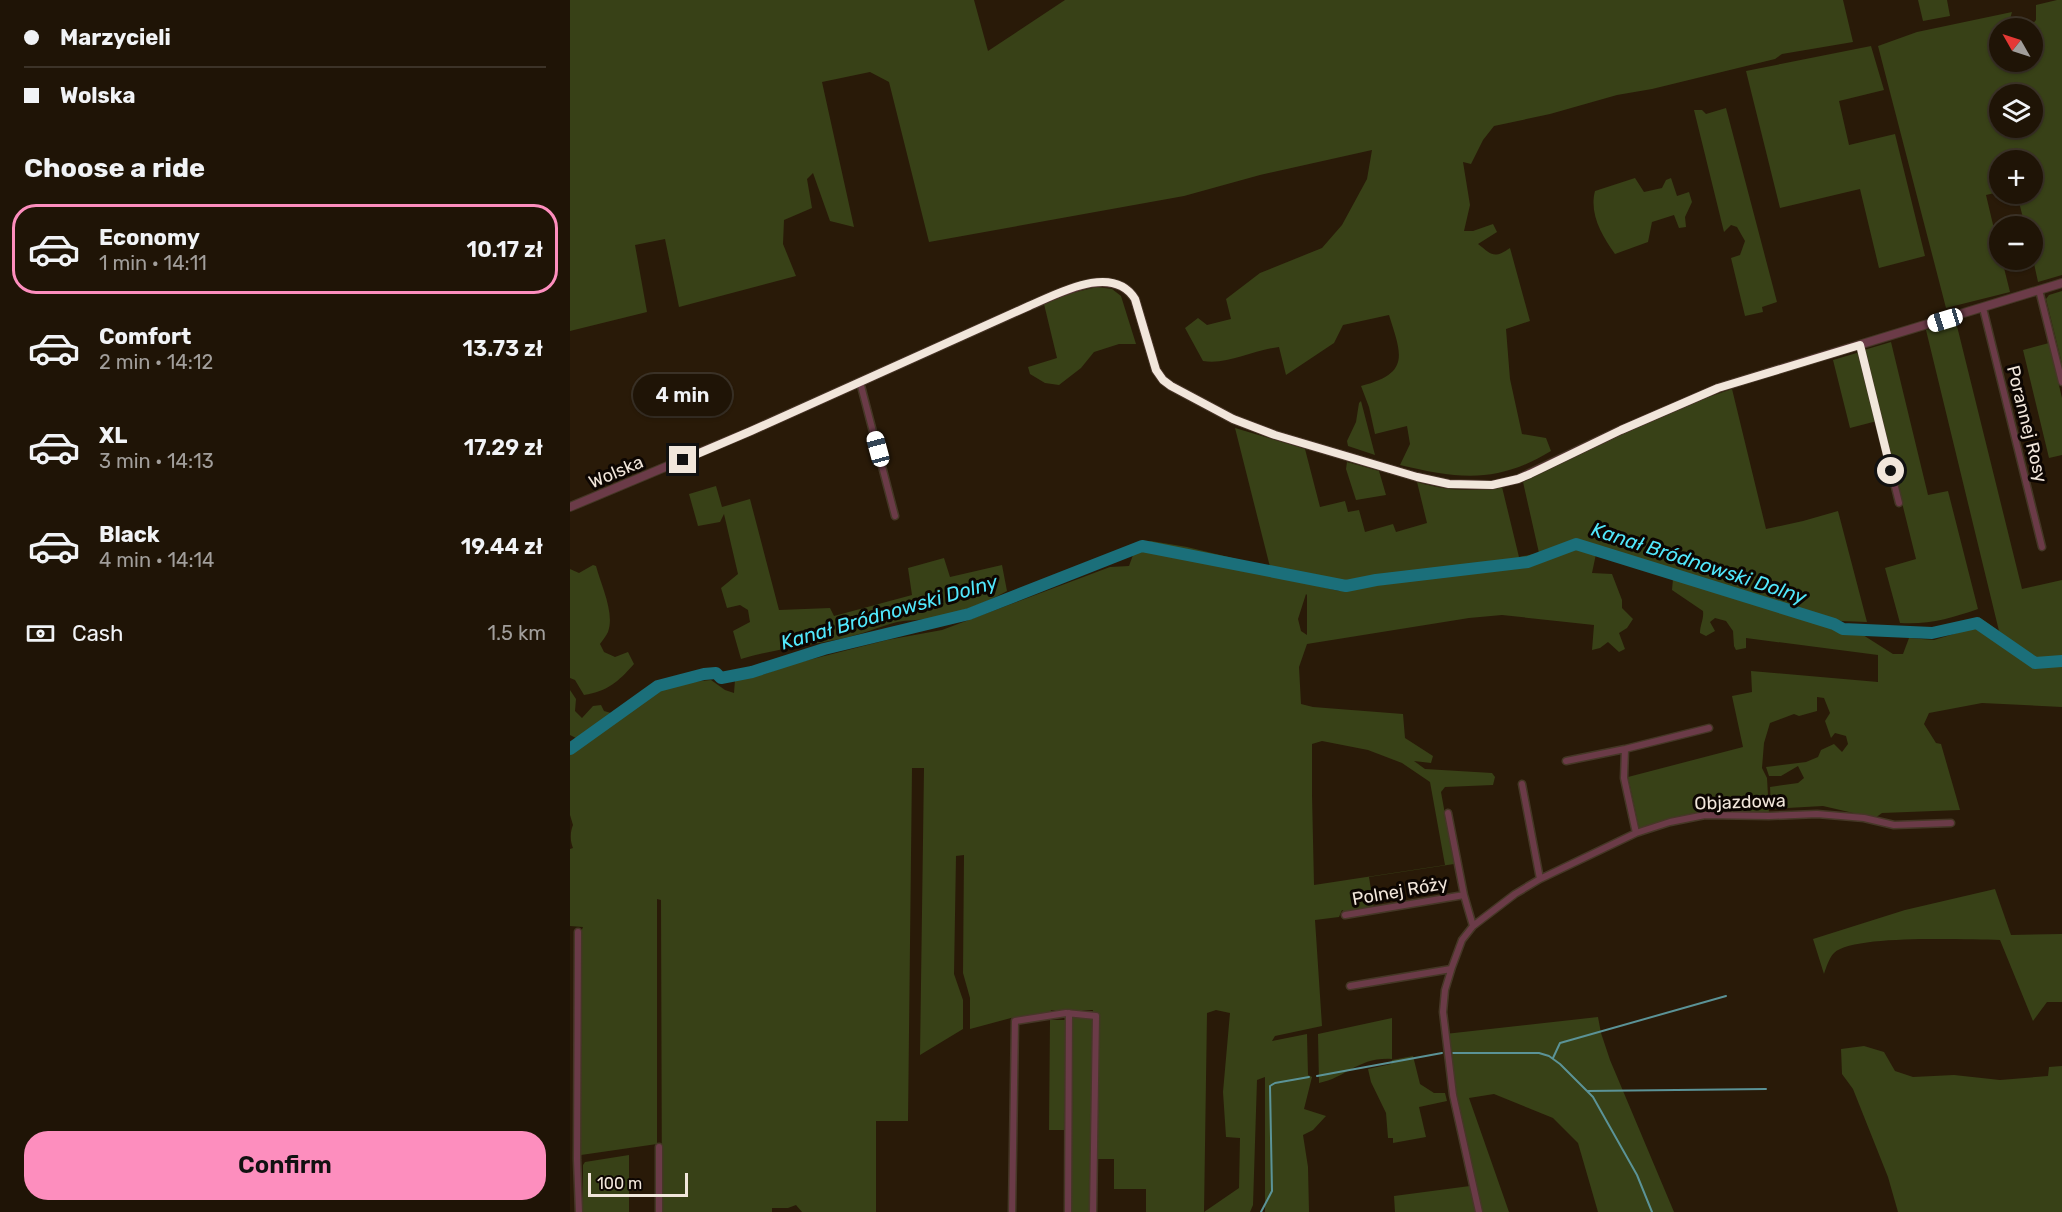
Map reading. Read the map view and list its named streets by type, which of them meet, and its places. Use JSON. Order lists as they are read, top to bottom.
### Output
{
  "streets": {
    "street": [
      "Porannej Rosy",
      "Wolska",
      "Objazdowa",
      "Polnej Róży"
    ]
  },
  "crossings": [
    ["Objazdowa", "Polnej Róży"]
  ],
  "water": ["Kanał Bródnowski Dolny"],
  "scale_bar": "100 m",
  "north": "top left",
  "page": {
    "banner": ["Marzycieli", "Wolska"],
    "map_buttons": ["+", "−"],
    "heading": "Choose a ride",
    "list": [
      {
        "name": "Economy",
        "note": "1 min · 14:11",
        "value": "10.17 zł"
      },
      {
        "name": "Comfort",
        "note": "2 min · 14:12",
        "value": "13.73 zł"
      },
      {
        "name": "XL",
        "note": "3 min · 14:13",
        "value": "17.29 zł"
      },
      {
        "name": "Black",
        "note": "4 min · 14:14",
        "value": "19.44 zł"
      }
    ],
    "bubble": "4 min",
    "pay": ["Cash", "1.5 km"],
    "buttons": "Confirm",
    "scale": "100 m"
  }
}
